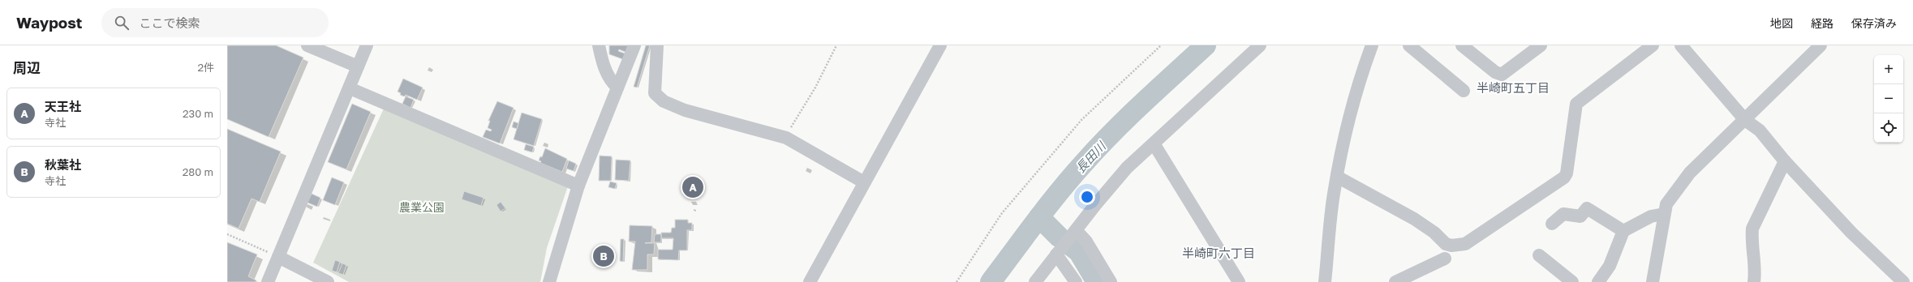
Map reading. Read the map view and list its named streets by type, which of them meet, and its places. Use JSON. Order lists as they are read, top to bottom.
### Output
{
  "districts": ["半崎町五丁目", "半崎町六丁目"],
  "water": ["長田川"],
  "parks": ["農業公園"],
  "page": {
    "header": "Waypost",
    "search": "ここで検索",
    "nav": ["地図", "経路", "保存済み"],
    "heading": ["周辺", "2件"],
    "map_buttons": ["+", "−"],
    "list": [
      {
        "mark": "A",
        "name": "天王社",
        "note": "寺社",
        "value": "230 m"
      },
      {
        "mark": "B",
        "name": "秋葉社",
        "note": "寺社",
        "value": "280 m"
      }
    ],
    "pins": ["A", "B"]
  }
}
